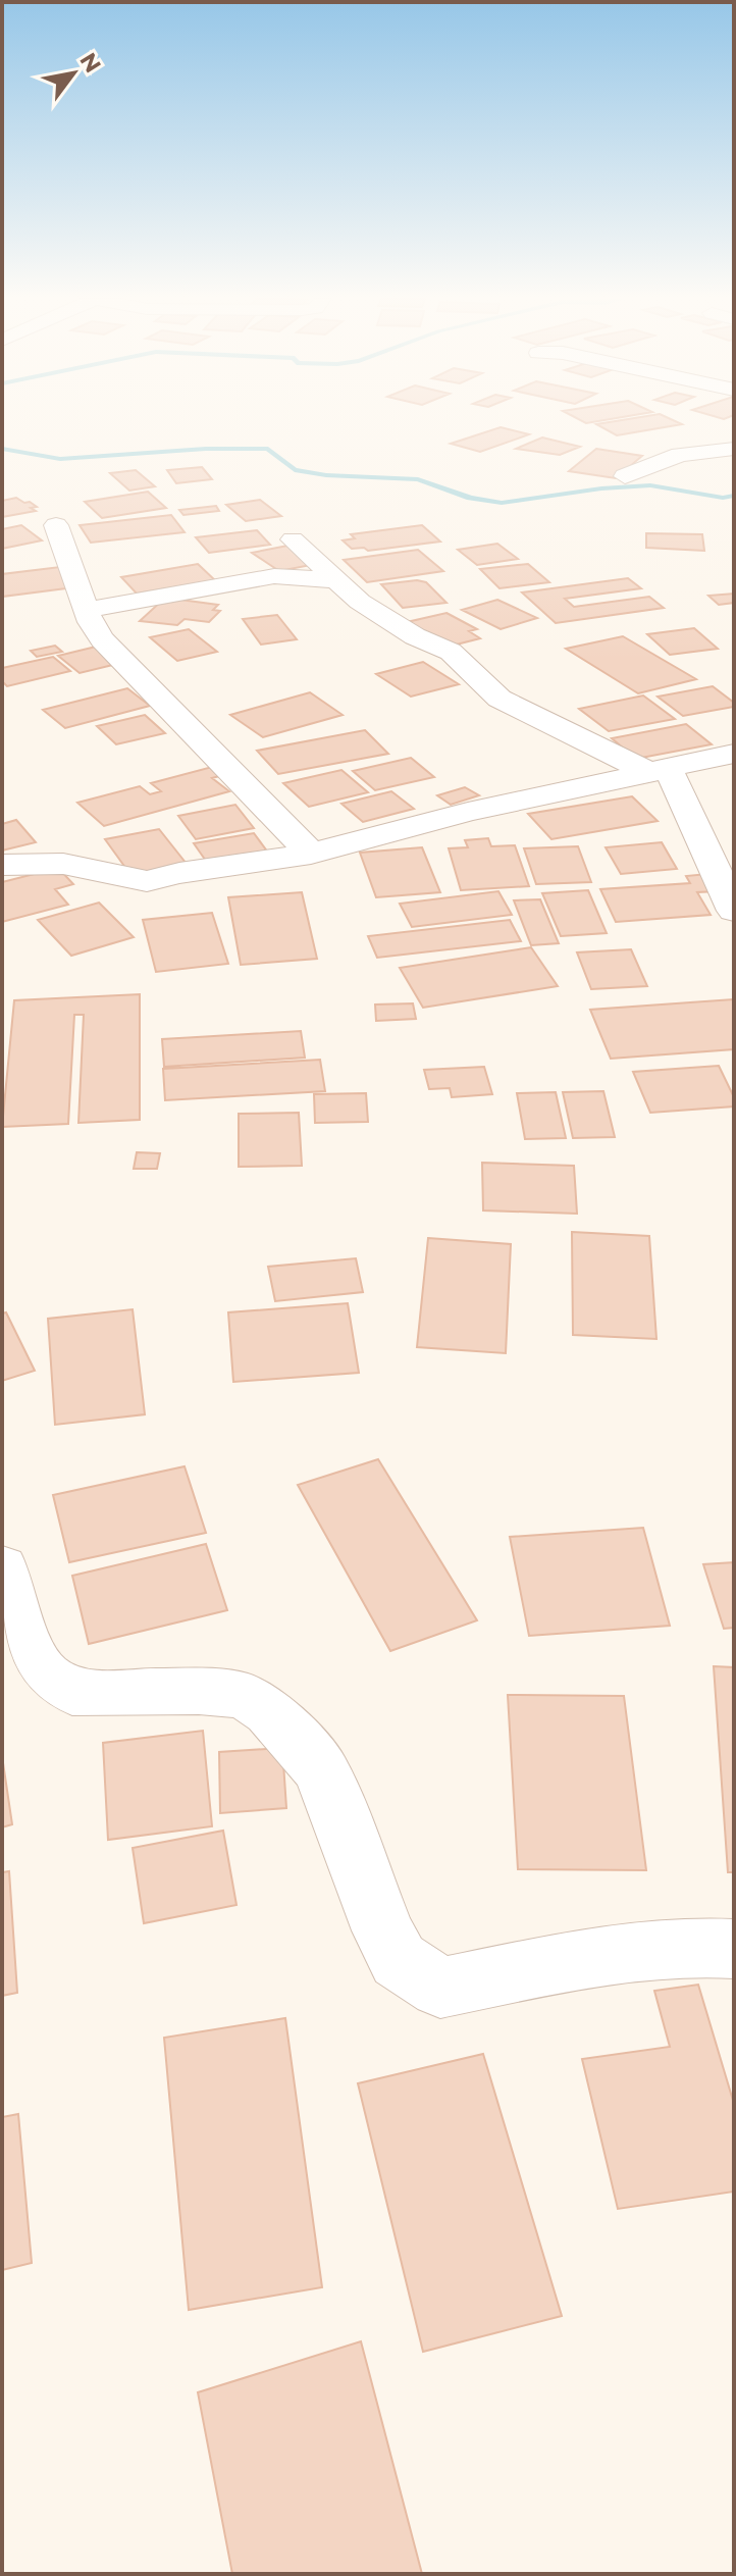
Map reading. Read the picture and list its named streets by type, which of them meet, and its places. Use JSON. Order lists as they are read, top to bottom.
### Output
{
  "north": "top right"
}
